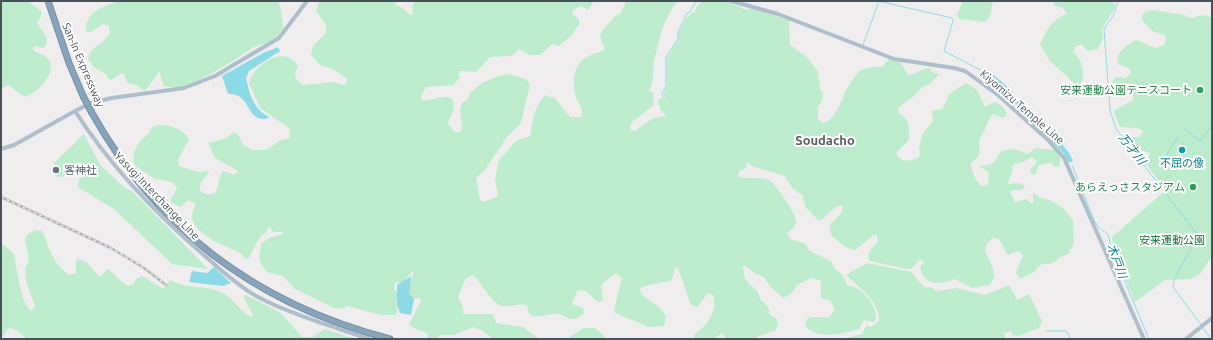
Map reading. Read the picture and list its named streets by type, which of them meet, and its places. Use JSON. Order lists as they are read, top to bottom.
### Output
{
  "streets": {
    "highway": ["San-In Expressway"],
    "main road": ["Kiyomizu Temple Line", "Yasugi Interchange Line"]
  },
  "districts": ["Soudacho"],
  "water": ["万才川", "木戸川"],
  "parks": ["安来運動公園"],
  "places": [
    "安来運動公園テニスコート",
    "不屈の像",
    "客神社",
    "あらえっさスタジアム"
  ]
}
